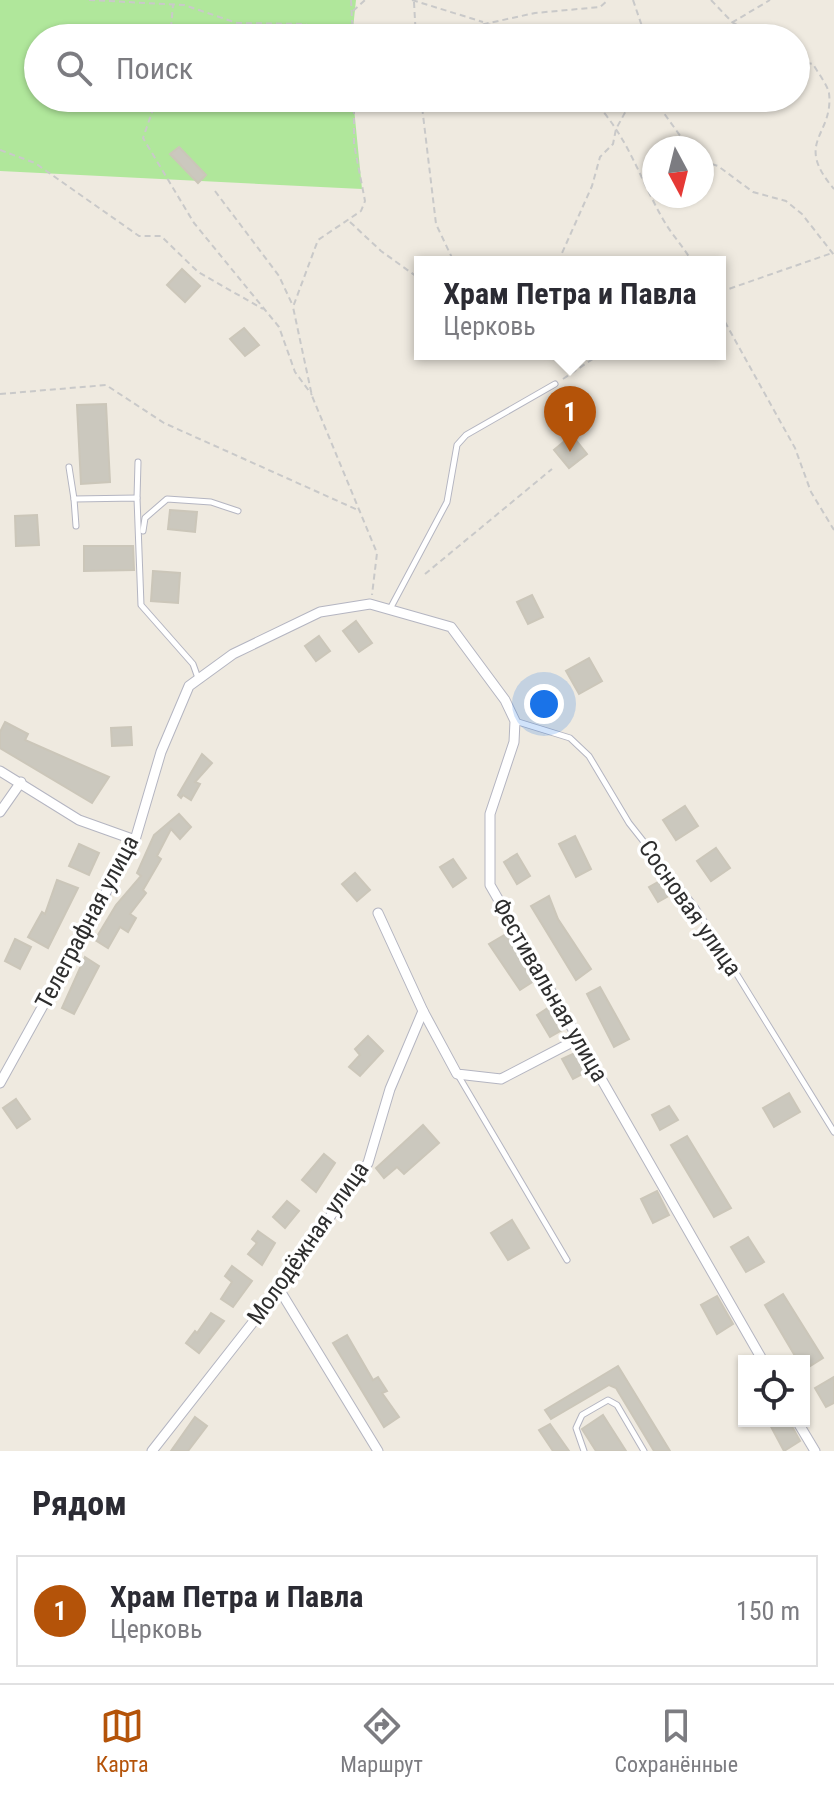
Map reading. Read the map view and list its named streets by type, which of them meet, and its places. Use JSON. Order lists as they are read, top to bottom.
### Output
{
  "streets": {
    "street": ["Телеграфная улица", "Фестивальная улица", "Молодёжная улица"],
    "lane": ["Сосновая улица"]
  },
  "crossings": [
    ["Сосновая улица", "Фестивальная улица"]
  ],
  "north": "bottom",
  "page": {
    "search": "Поиск",
    "popup": ["Храм Петра и Павла", "Церковь"],
    "pins": "1",
    "heading": "Рядом",
    "list": [
      {
        "mark": "1",
        "name": "Храм Петра и Павла",
        "note": "Церковь",
        "value": "150 m"
      }
    ],
    "nav": ["Карта", "Маршрут", "Сохранённые"]
  }
}
